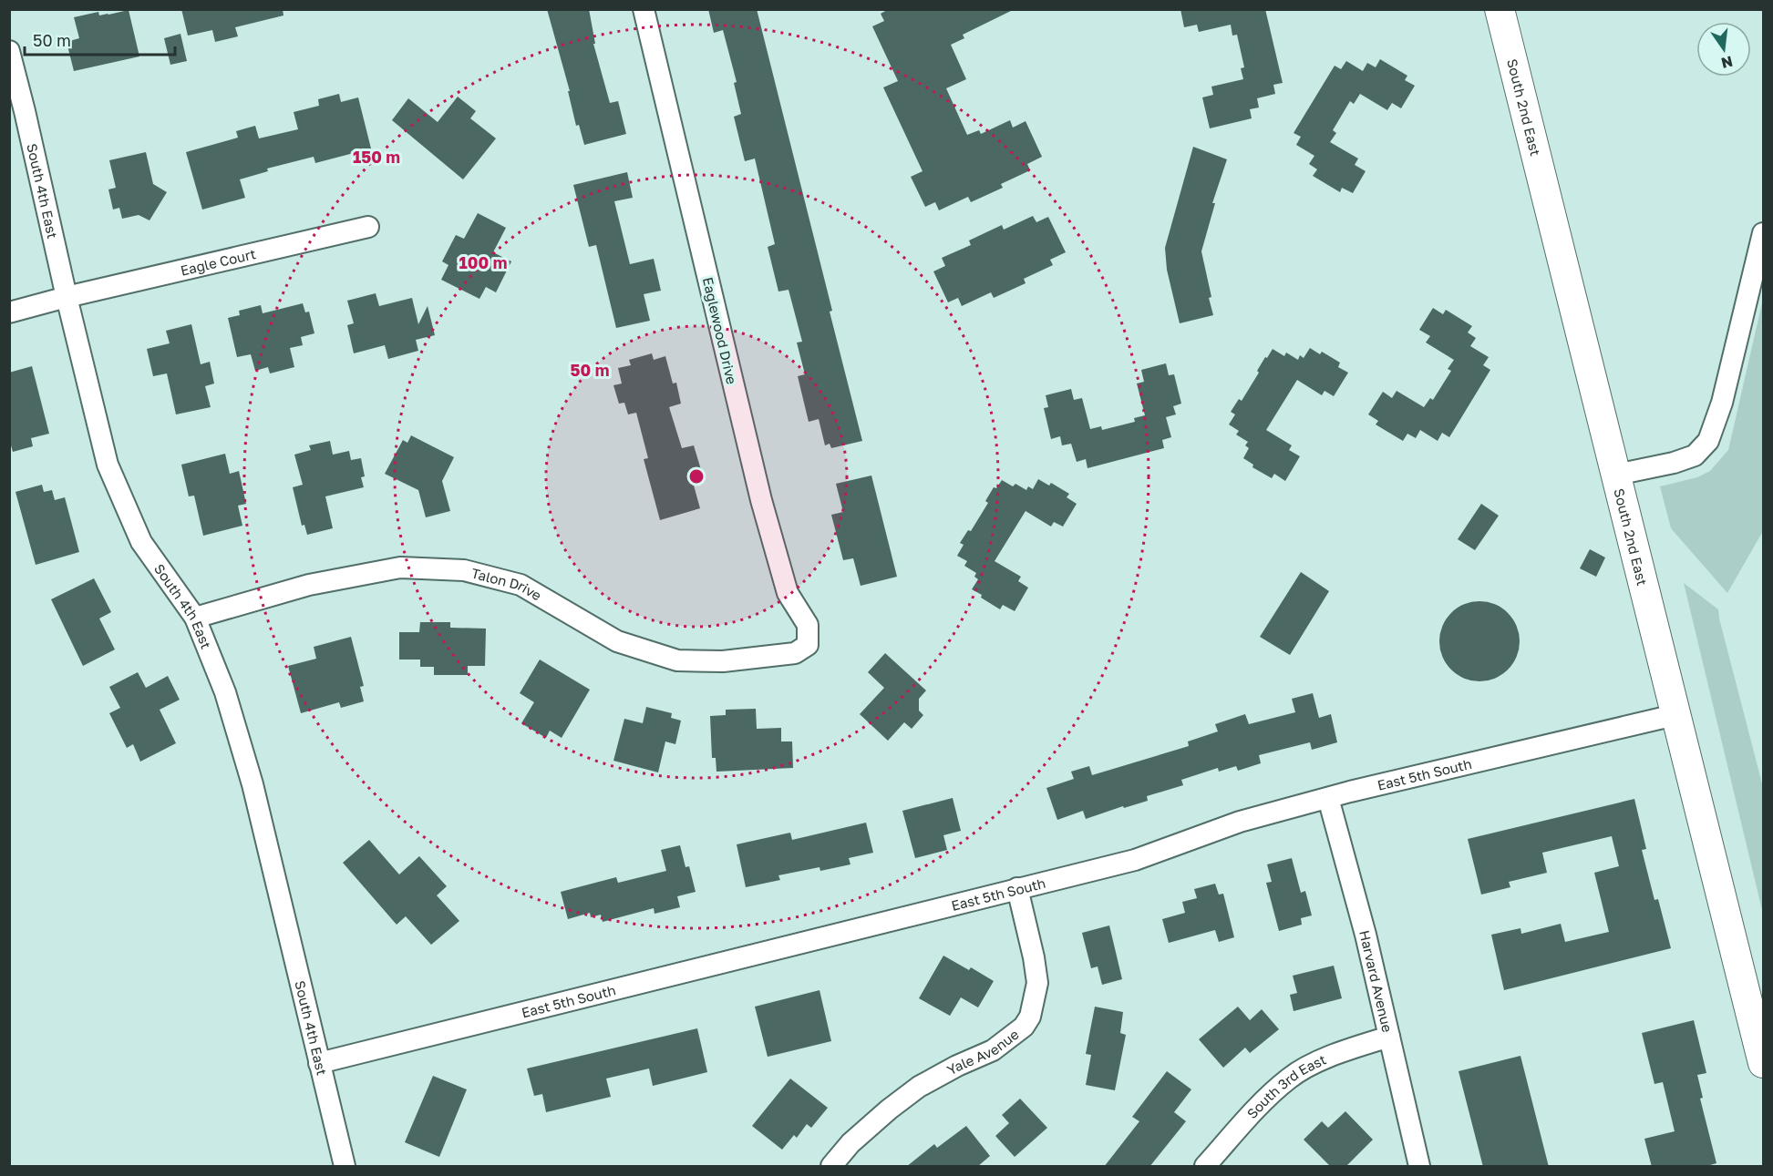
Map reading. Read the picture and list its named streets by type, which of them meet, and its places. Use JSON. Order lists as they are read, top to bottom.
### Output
{
  "streets": {
    "main road": ["South 2nd East"],
    "street": [
      "South 4th East",
      "Eagle Court",
      "Eaglewood Drive",
      "Talon Drive",
      "East 5th South",
      "Harvard Avenue",
      "Yale Avenue",
      "South 3rd East"
    ]
  },
  "crossings": [
    ["South 2nd East", "East 5th South"],
    ["South 4th East", "Eagle Court"],
    ["South 4th East", "Talon Drive"],
    ["South 4th East", "East 5th South"],
    ["Eaglewood Drive", "Talon Drive"],
    ["East 5th South", "Harvard Avenue"],
    ["East 5th South", "Yale Avenue"],
    ["Harvard Avenue", "South 3rd East"]
  ],
  "scale_bar": "50 m",
  "north": "bottom",
  "rings": ["150 m", "100 m", "50 m"]
}
